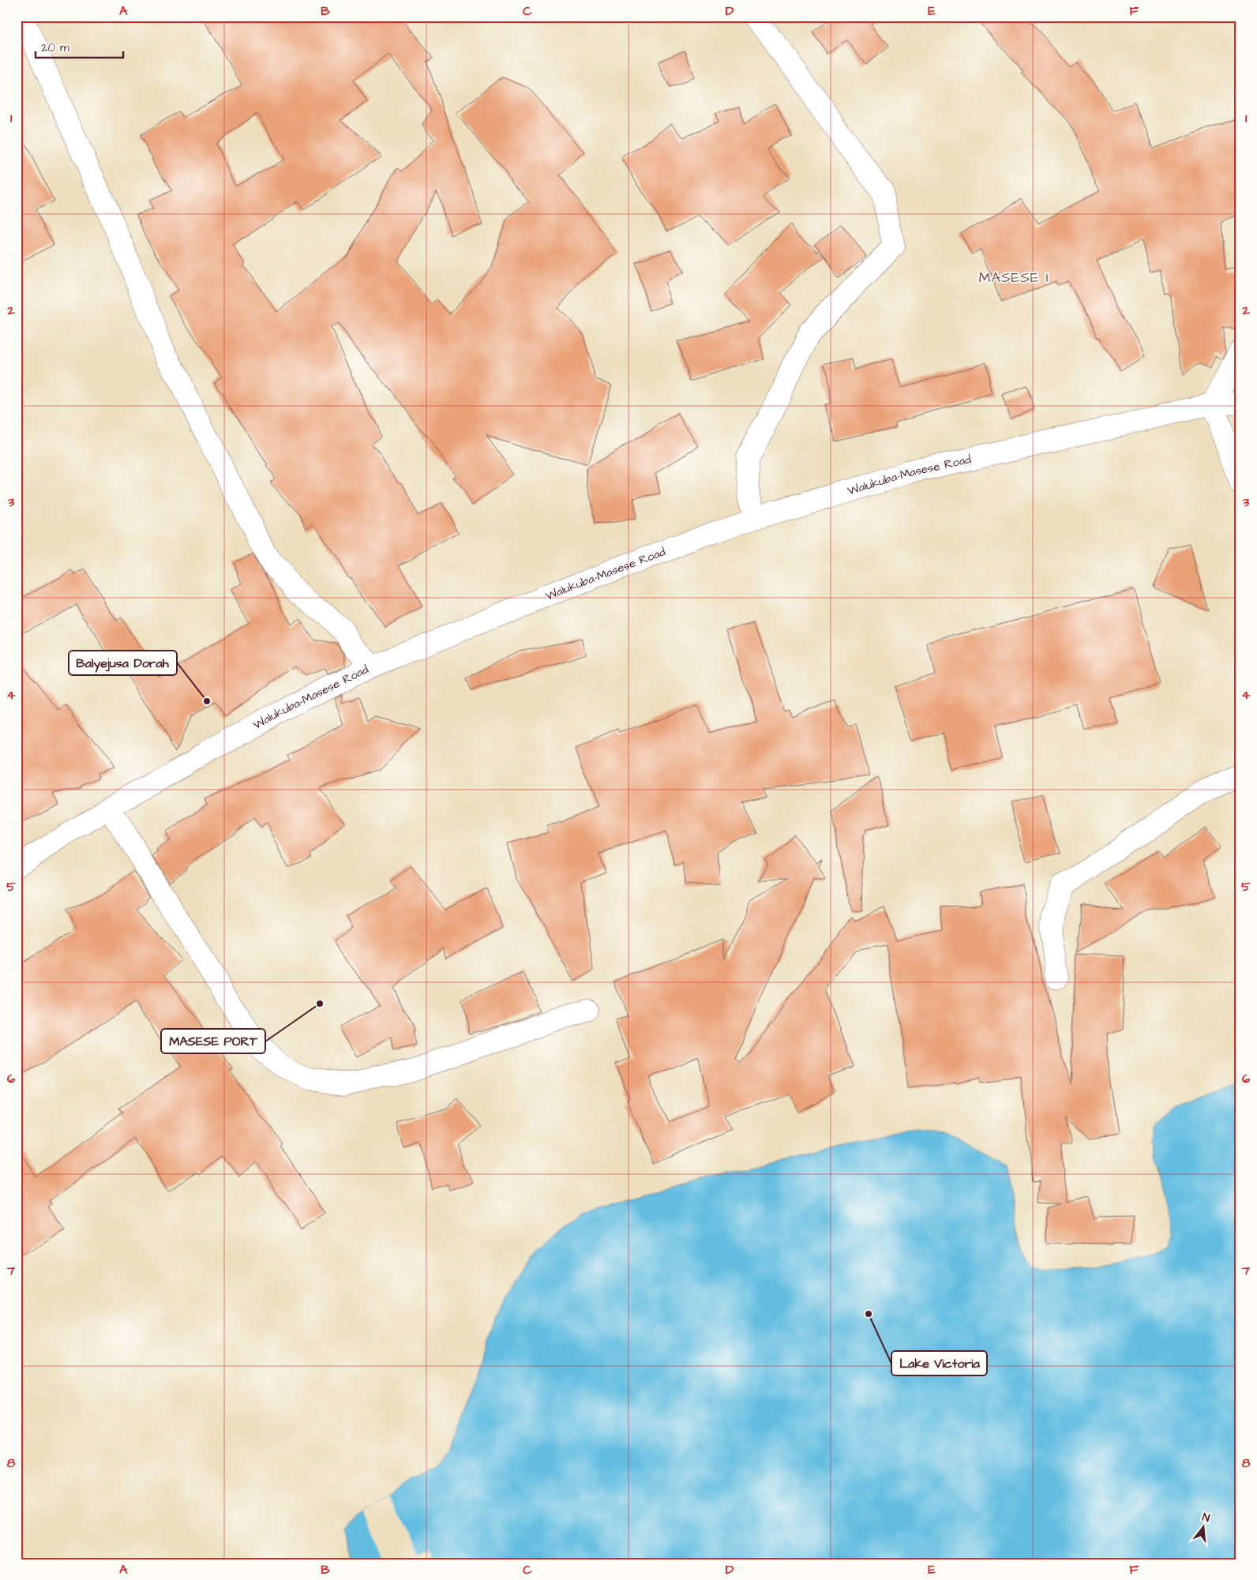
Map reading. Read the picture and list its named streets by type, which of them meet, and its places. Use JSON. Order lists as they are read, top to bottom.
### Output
{
  "streets": {
    "street": ["Walukuba-Masese Road"]
  },
  "districts": ["MASESE I"],
  "places": ["Balyejusa Dorah", "MASESE PORT", "Lake Victoria"],
  "scale_bar": "20 m",
  "north": "top",
  "grid": {
    "columns": [
      "A",
      "B",
      "C",
      "D",
      "E",
      "F"
    ],
    "rows": [
      "1",
      "2",
      "3",
      "4",
      "5",
      "6",
      "7",
      "8"
    ]
  }
}
